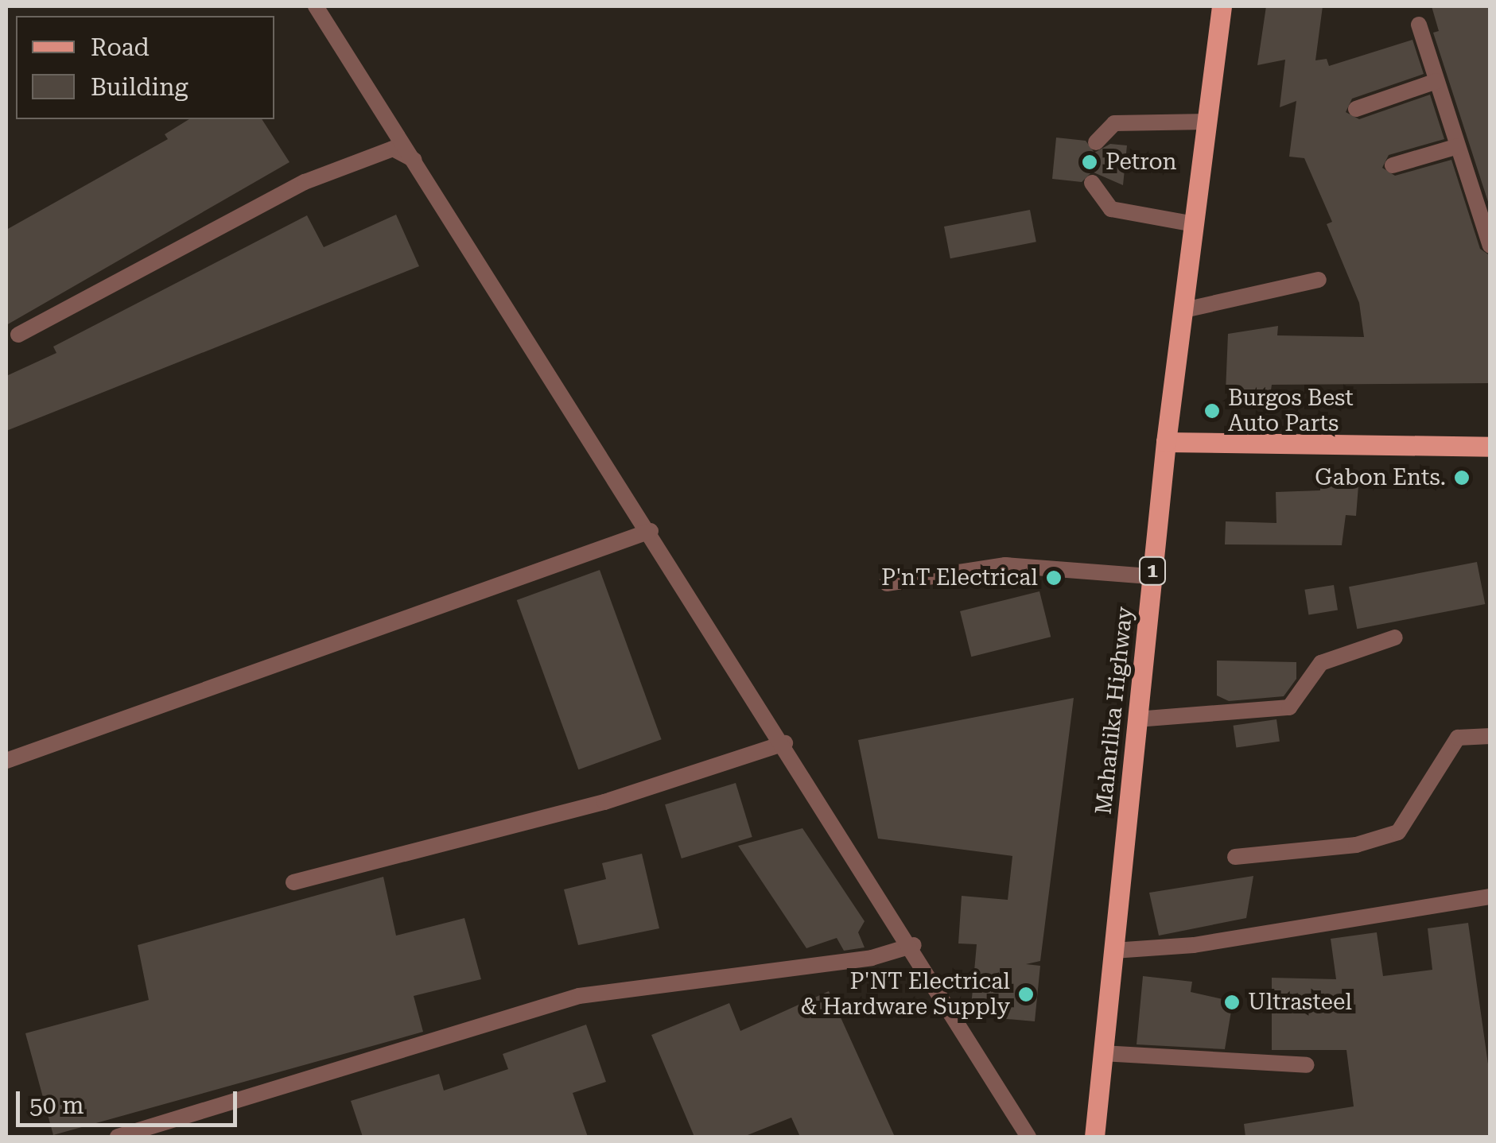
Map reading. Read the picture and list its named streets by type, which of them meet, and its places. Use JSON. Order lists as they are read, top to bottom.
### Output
{
  "streets": {
    "main road": ["1", "Maharlika Highway"]
  },
  "places": [
    "Petron",
    "Burgos Best Auto Parts",
    "Gabon Ents.",
    "P'nT Electrical",
    "P'NT Electrical & Hardware Supply",
    "Ultrasteel"
  ],
  "legend": ["Road", "Building"],
  "scale_bar": "50 m"
}
